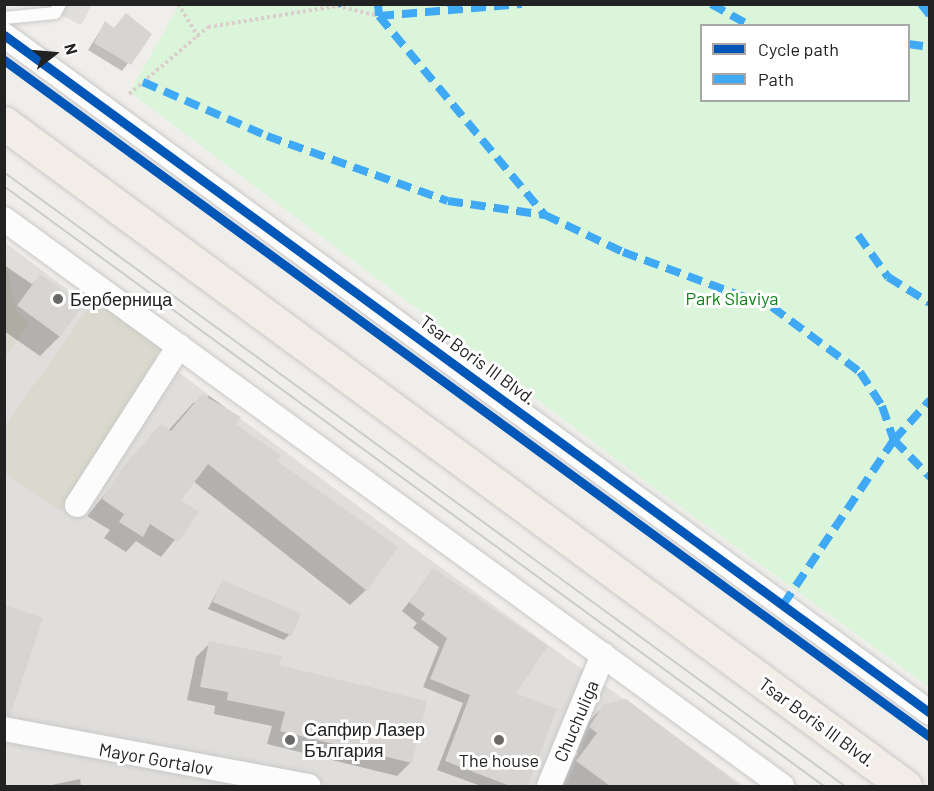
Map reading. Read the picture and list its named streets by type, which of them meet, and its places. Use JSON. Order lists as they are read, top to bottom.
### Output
{
  "streets": {
    "main road": ["Tsar Boris III Blvd."],
    "street": ["Chuchuliga", "Mayor Gortalov"]
  },
  "parks": ["Park Slaviya"],
  "places": ["Берберница", "Сапфир Лазер България", "The house"],
  "legend": ["Cycle path", "Path"],
  "north": "right"
}
